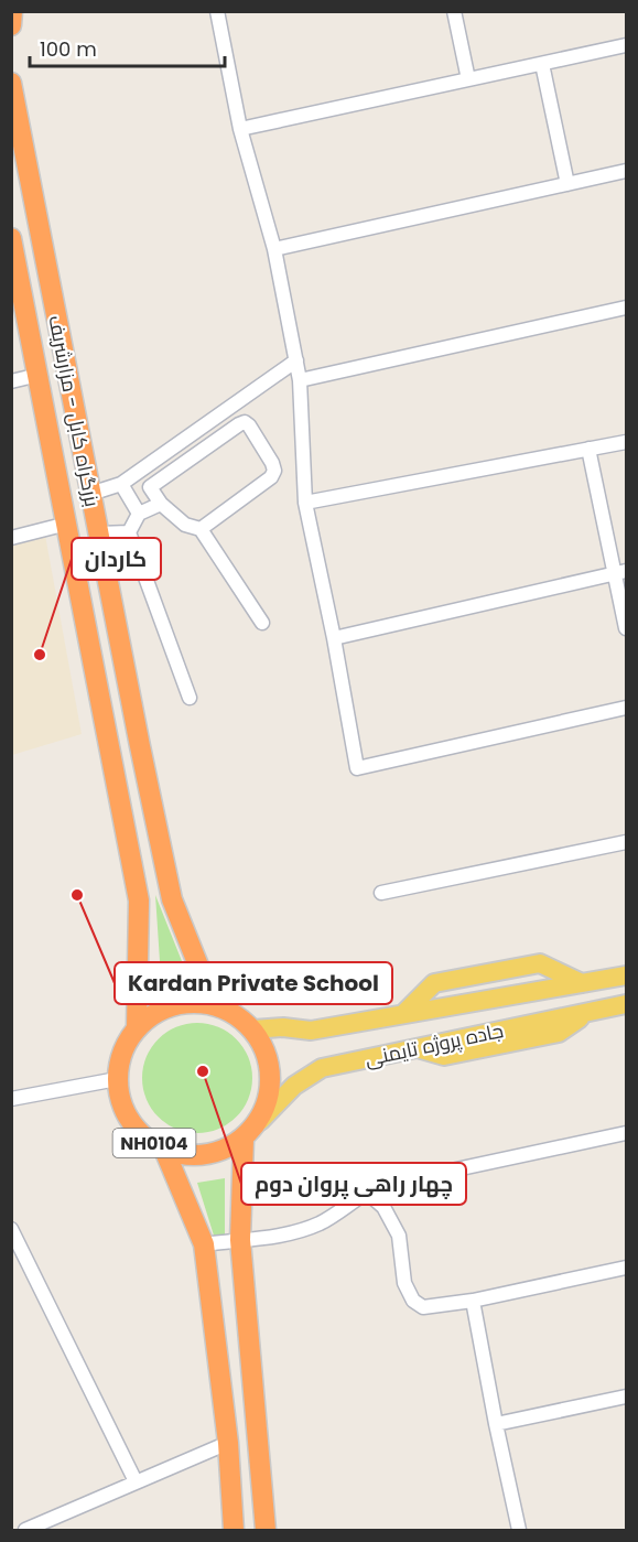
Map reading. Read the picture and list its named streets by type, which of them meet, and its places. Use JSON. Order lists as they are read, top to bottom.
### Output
{
  "streets": {
    "highway": ["بزرگراه کابل - مزارشریف", "NH0104"],
    "main road": ["جاده پروژه تایمنی"]
  },
  "crossings": [
    ["بزرگراه کابل - مزارشریف", "جاده پروژه تایمنی"],
    ["بزرگراه کابل - مزارشریف", "NH0104"],
    ["جاده پروژه تایمنی", "NH0104"]
  ],
  "places": ["کاردان", "Kardan Private School", "چهار راهی پروان دوم"],
  "scale_bar": "100 m"
}
